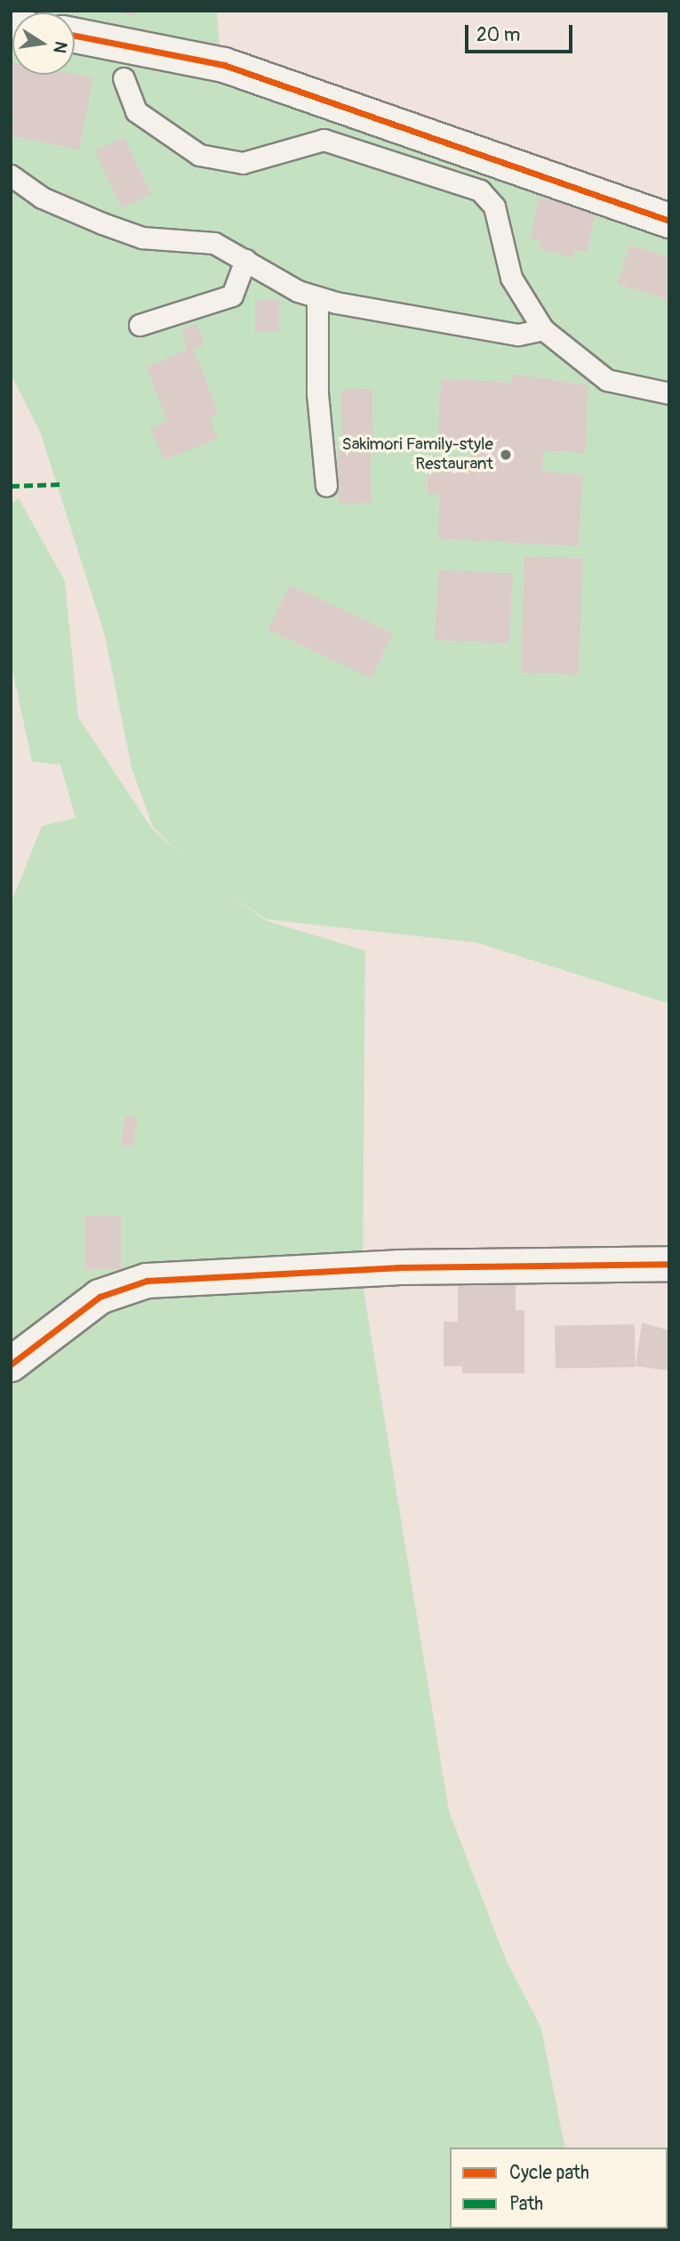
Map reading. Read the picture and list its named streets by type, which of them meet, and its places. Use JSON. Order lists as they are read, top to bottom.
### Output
{
  "places": ["Sakimori Family-style Restaurant"],
  "legend": ["Cycle path", "Path"],
  "scale_bar": "20 m",
  "north": "right"
}
